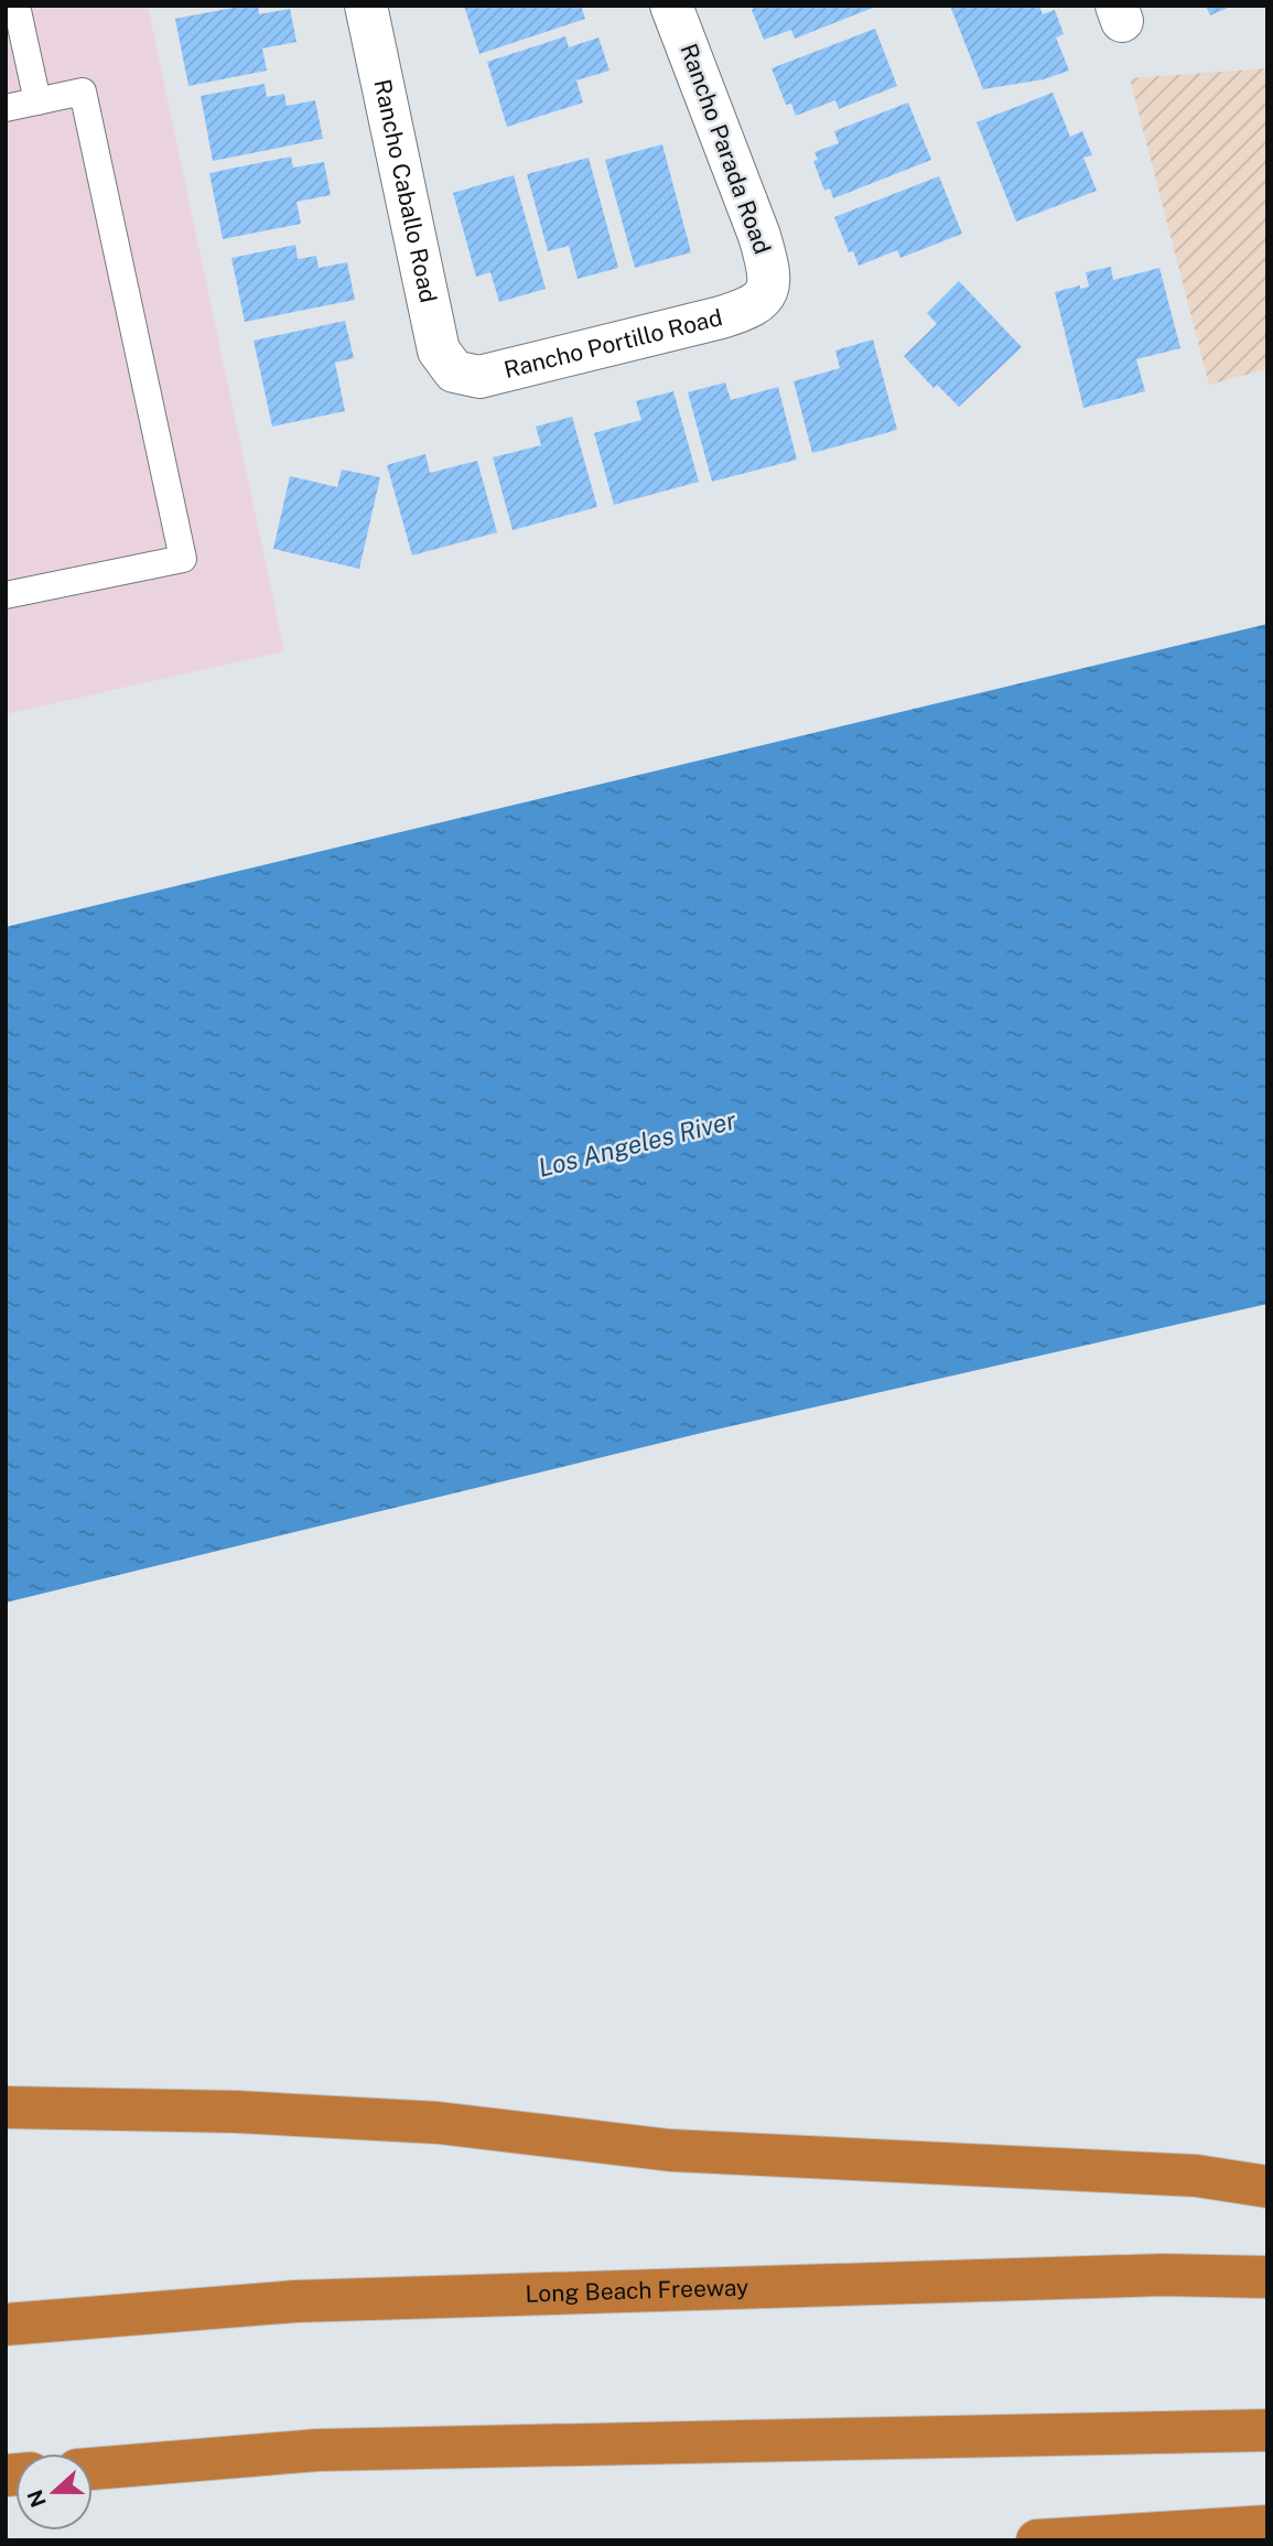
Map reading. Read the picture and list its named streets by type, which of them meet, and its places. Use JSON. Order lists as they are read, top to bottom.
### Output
{
  "streets": {
    "highway": ["Long Beach Freeway"],
    "street": ["Rancho Parada Road", "Rancho Caballo Road", "Rancho Portillo Road"]
  },
  "crossings": [
    ["Rancho Parada Road", "Rancho Portillo Road"],
    ["Rancho Caballo Road", "Rancho Portillo Road"]
  ],
  "water": ["Los Angeles River"],
  "north": "left"
}
